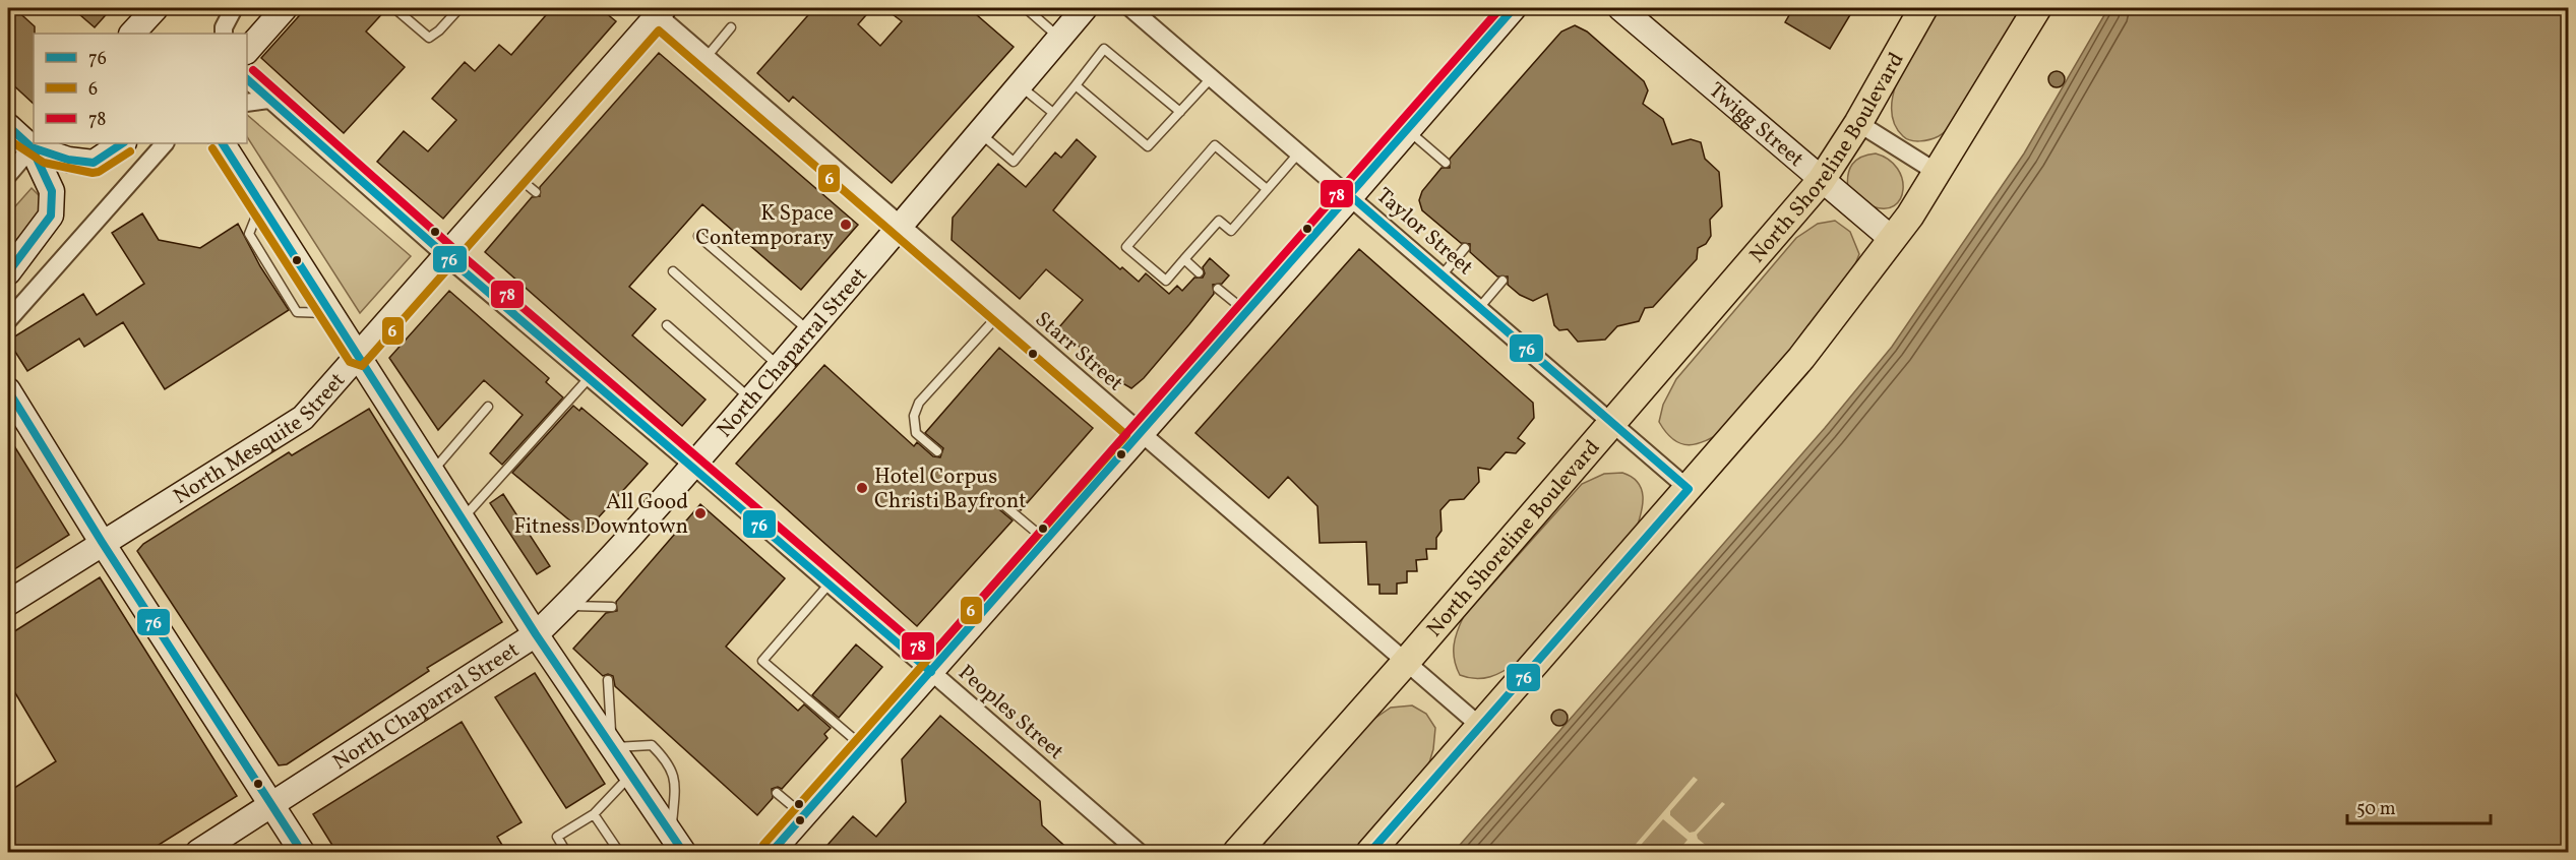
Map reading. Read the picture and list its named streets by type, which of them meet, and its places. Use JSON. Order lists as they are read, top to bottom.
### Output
{
  "streets": {
    "main road": [
      "Twigg Street",
      "North Shoreline Boulevard",
      "North Chaparral Street",
      "North Mesquite Street"
    ],
    "street": ["Taylor Street", "Starr Street", "Peoples Street"]
  },
  "crossings": [
    ["Twigg Street", "North Shoreline Boulevard"],
    ["North Shoreline Boulevard", "Taylor Street"],
    ["North Shoreline Boulevard", "Starr Street"],
    ["Starr Street", "North Chaparral Street"],
    ["Starr Street", "North Mesquite Street"],
    ["North Chaparral Street", "Peoples Street"],
    ["North Mesquite Street", "Peoples Street"]
  ],
  "places": ["K Space Contemporary", "Hotel Corpus Christi Bayfront", "All Good Fitness Downtown"],
  "lines": ["transit line 76", "transit line 78", "transit line 6"],
  "legend": ["76", "6", "78"],
  "scale_bar": "50 m"
}
